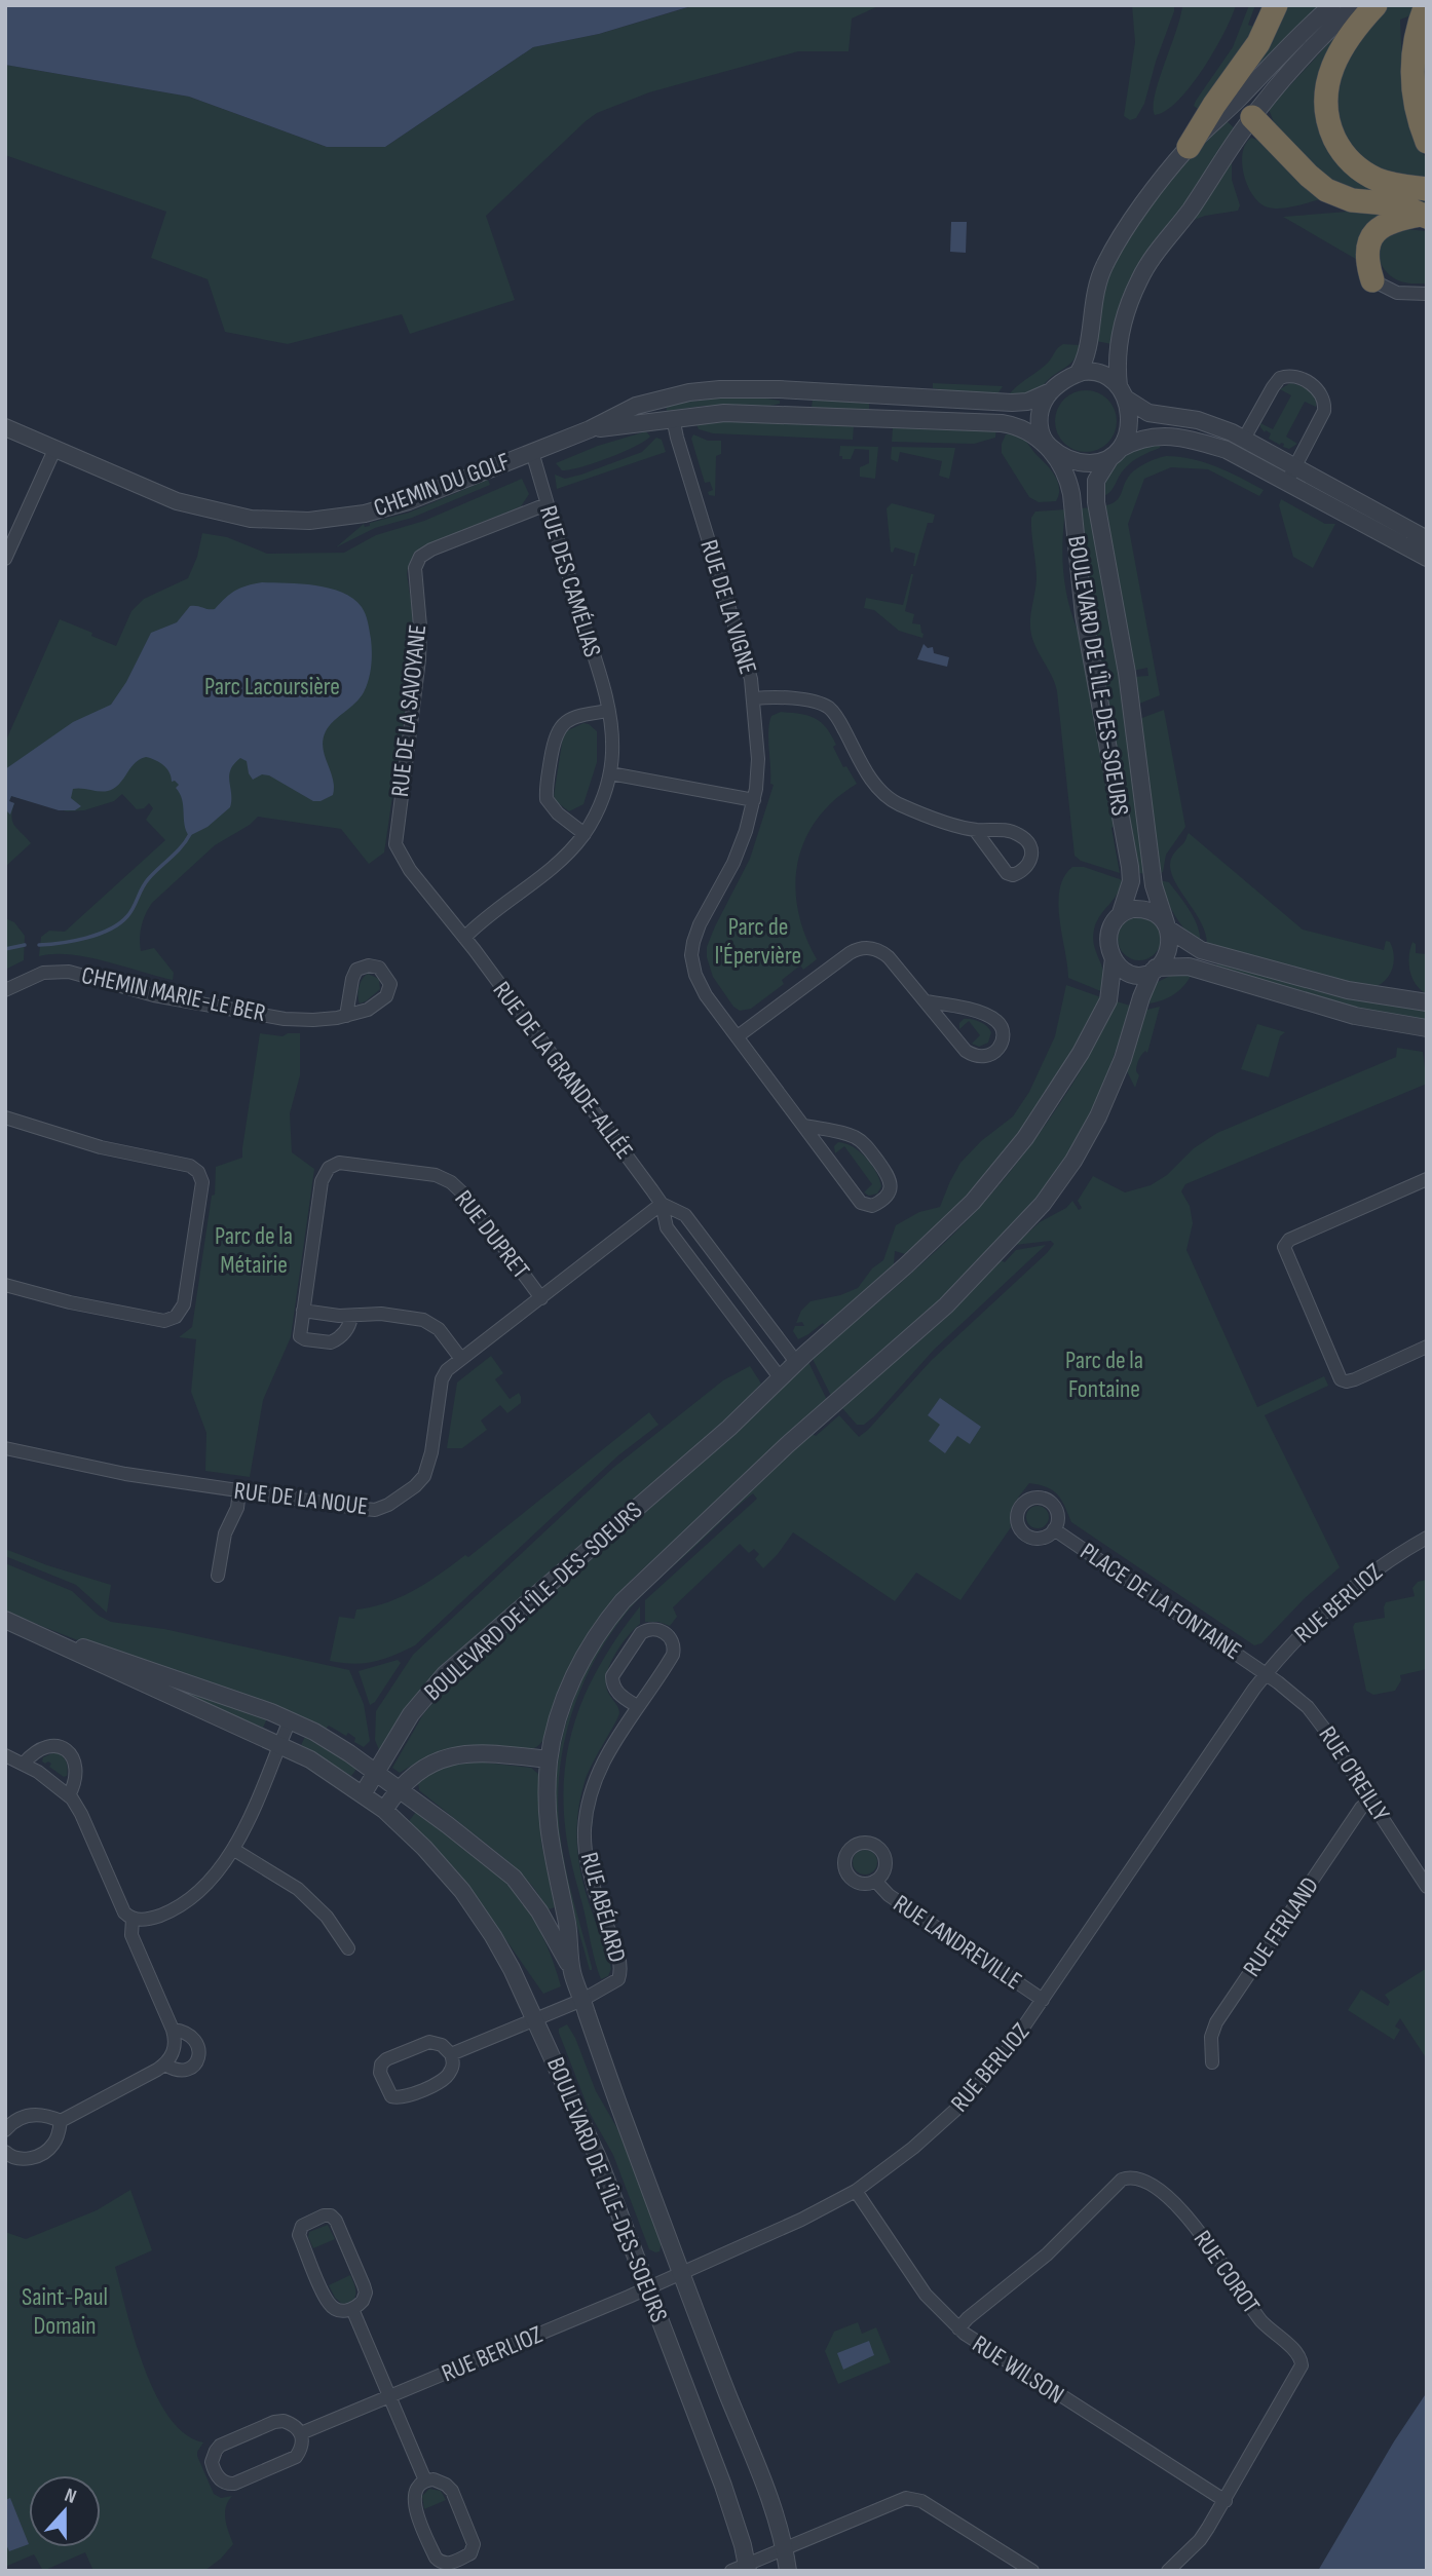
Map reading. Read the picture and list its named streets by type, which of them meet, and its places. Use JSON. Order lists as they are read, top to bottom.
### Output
{
  "streets": {
    "street": [
      "CHEMIN DU GOLF",
      "RUE DES CAMÉLIAS",
      "RUE DE LA VIGNE",
      "BOULEVARD DE L'ÎLE-DES-SOEURS",
      "RUE DE LA SAVOYANE",
      "CHEMIN MARIE-LE BER",
      "RUE DE LA GRANDE-ALLÉE",
      "RUE DUPRET",
      "RUE DE LA NOUE",
      "PLACE DE LA FONTAINE",
      "RUE BERLIOZ",
      "RUE O'REILLY",
      "RUE ABÉLARD",
      "RUE FERLAND",
      "RUE LANDREVILLE",
      "RUE COROT",
      "RUE WILSON"
    ]
  },
  "crossings": [
    ["CHEMIN DU GOLF", "RUE DES CAMÉLIAS"],
    ["CHEMIN DU GOLF", "RUE DE LA VIGNE"],
    ["CHEMIN DU GOLF", "BOULEVARD DE L'ÎLE-DES-SOEURS"],
    ["RUE DES CAMÉLIAS", "RUE DE LA SAVOYANE"],
    ["RUE DES CAMÉLIAS", "RUE DE LA GRANDE-ALLÉE"],
    ["BOULEVARD DE L'ÎLE-DES-SOEURS", "RUE DE LA GRANDE-ALLÉE"],
    ["BOULEVARD DE L'ÎLE-DES-SOEURS", "RUE BERLIOZ"],
    ["BOULEVARD DE L'ÎLE-DES-SOEURS", "RUE ABÉLARD"],
    ["RUE DE LA SAVOYANE", "RUE DE LA GRANDE-ALLÉE"],
    ["RUE DE LA GRANDE-ALLÉE", "RUE DE LA NOUE"],
    ["RUE DUPRET", "RUE DE LA NOUE"],
    ["PLACE DE LA FONTAINE", "RUE BERLIOZ"],
    ["PLACE DE LA FONTAINE", "RUE O'REILLY"],
    ["RUE BERLIOZ", "RUE O'REILLY"],
    ["RUE BERLIOZ", "RUE LANDREVILLE"],
    ["RUE BERLIOZ", "RUE WILSON"],
    ["RUE O'REILLY", "RUE FERLAND"],
    ["RUE COROT", "RUE WILSON"]
  ],
  "parks": [
    "Parc Lacoursière",
    "Parc de l'Épervière",
    "Parc de la Métairie",
    "Parc de la Fontaine",
    "Saint-Paul Domain"
  ],
  "north": "top"
}
